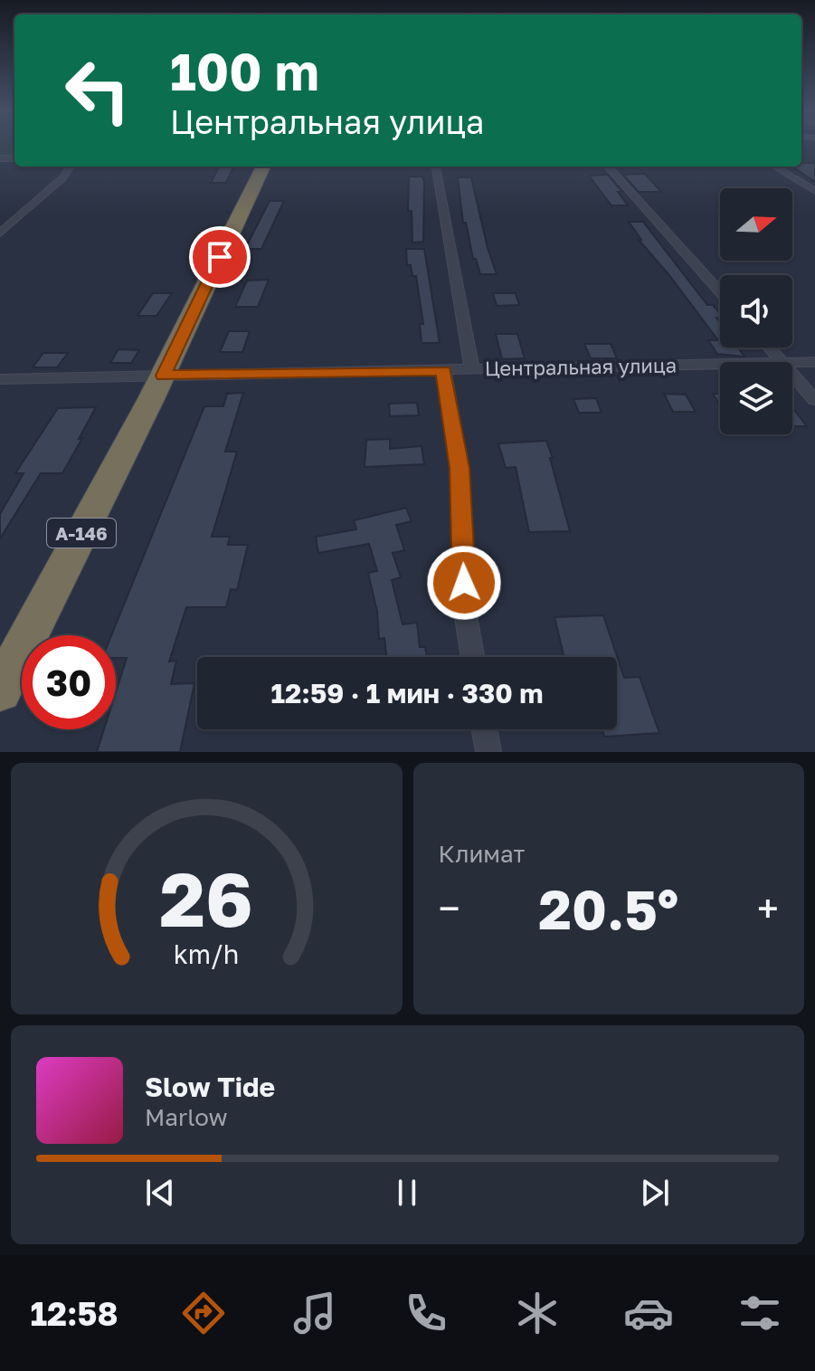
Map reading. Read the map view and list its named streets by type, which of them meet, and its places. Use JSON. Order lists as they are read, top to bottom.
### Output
{
  "streets": {
    "highway": ["А-146"],
    "street": ["Центральная улица"]
  },
  "crossings": [
    ["Центральная улица", "А-146"]
  ],
  "north": "right",
  "page": {
    "turn": ["100 m", "Центральная улица"],
    "limit": "30",
    "trip": "12:59 · 1 мин · 330 m",
    "tile": "Климат",
    "heat": ["−", "20.5°", "+"],
    "song": ["Slow Tide", "Marlow"],
    "tabs": "12:58",
    "gauge": ["26", "km/h"]
  }
}
